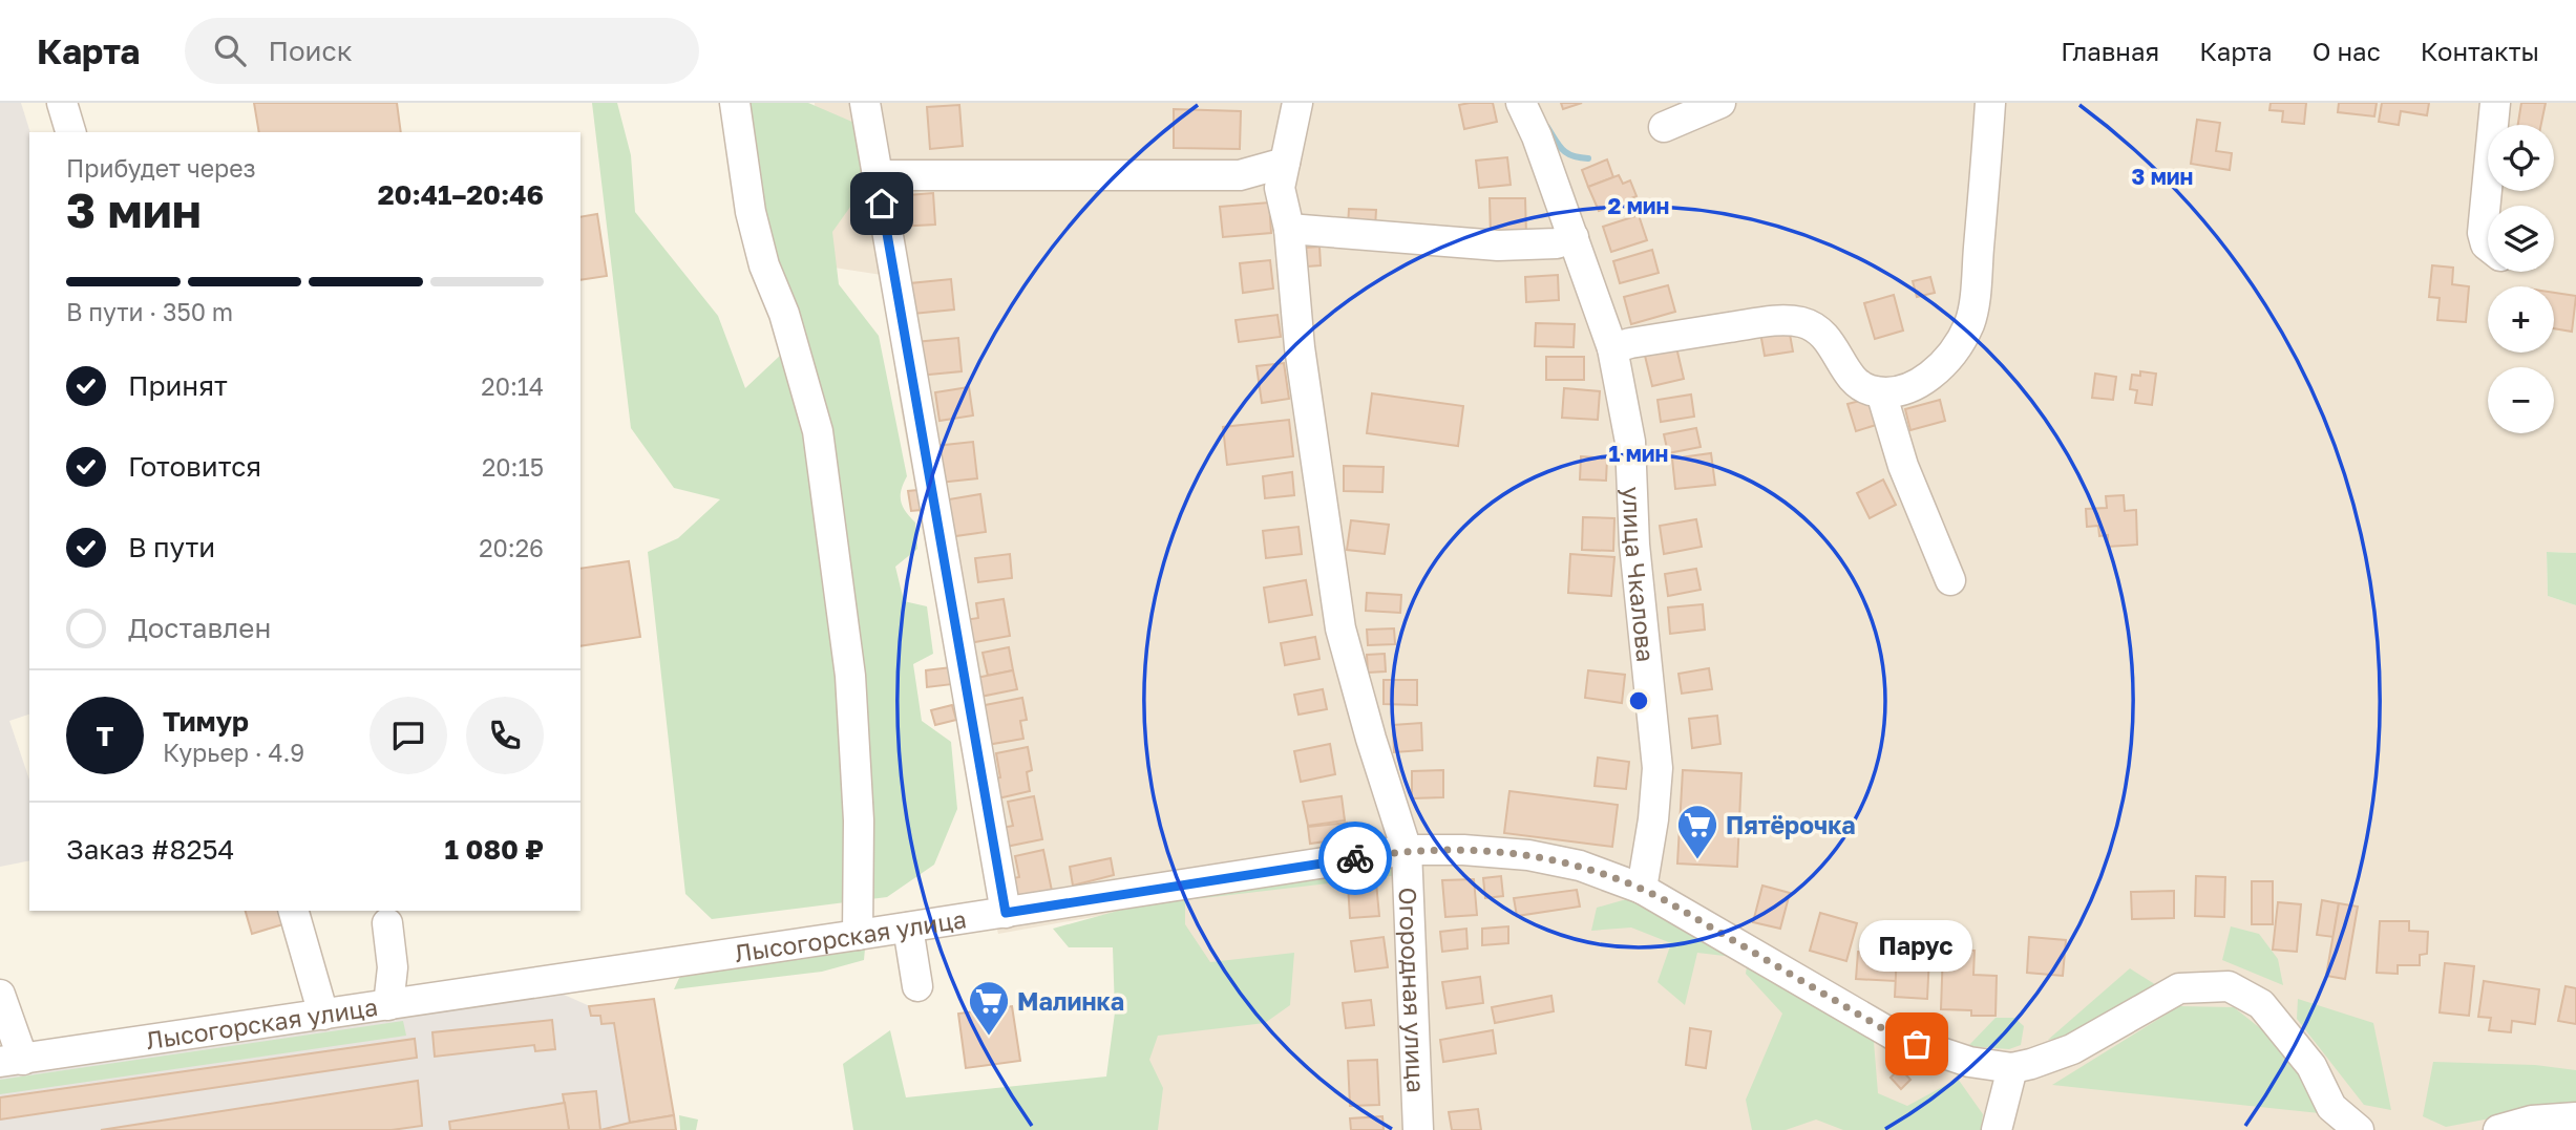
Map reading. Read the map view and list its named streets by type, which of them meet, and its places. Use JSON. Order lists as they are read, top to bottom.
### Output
{
  "streets": {
    "street": ["улица Чкалова", "Лысогорская улица", "Огородная улица"]
  },
  "crossings": [
    ["улица Чкалова", "Лысогорская улица"],
    ["Лысогорская улица", "Огородная улица"]
  ],
  "places": {
    "supermarket": ["Пятёрочка", "Малинка"],
    "other": ["Парус"]
  },
  "page": {
    "header": "Карта",
    "search": "Поиск",
    "nav": [
      "Главная",
      "Карта",
      "О нас",
      "Контакты"
    ],
    "map_buttons": ["+", "−"],
    "heading": ["3 мин", "Прибудет через", "20:41–20:46"],
    "panel": [
      "Тимур",
      "Курьер · 4.9",
      "Заказ #8254",
      "1 080 ₽"
    ],
    "bar": "В пути · 350 m",
    "list": [
      ["Принят", "20:14"],
      ["Готовится", "20:15"],
      ["В пути", "20:26"],
      "Доставлен"
    ],
    "round": "Т",
    "bubble": "Парус"
  },
  "rings": ["3 мин", "2 мин", "1 мин"]
}
